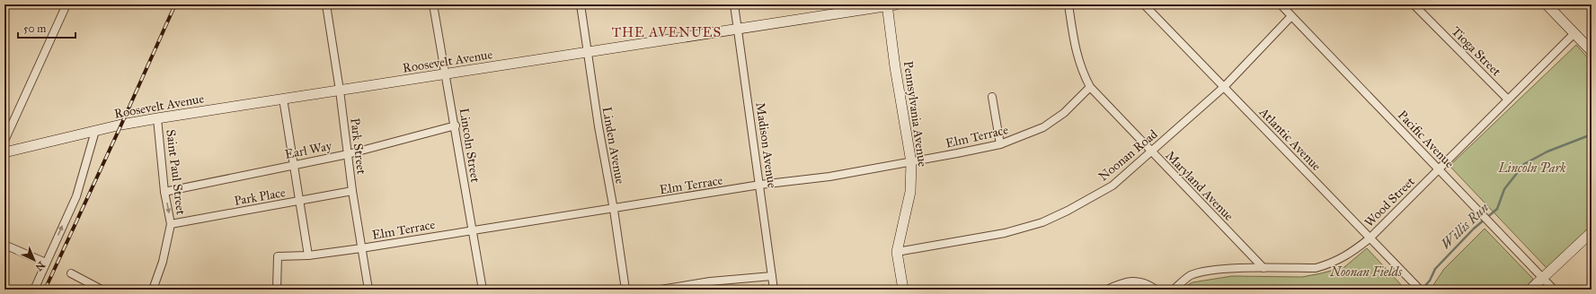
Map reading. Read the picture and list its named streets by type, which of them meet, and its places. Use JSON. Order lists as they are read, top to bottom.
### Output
{
  "streets": {
    "main road": ["Roosevelt Avenue", "Pennsylvania Avenue"],
    "street": [
      "Tioga Street",
      "Elm Terrace",
      "Atlantic Avenue",
      "Pacific Avenue",
      "Lincoln Street",
      "Linden Avenue",
      "Madison Avenue",
      "Park Street",
      "Earl Way",
      "Noonan Road",
      "Saint Paul Street",
      "Maryland Avenue",
      "Park Place",
      "Wood Street"
    ]
  },
  "crossings": [
    ["Tioga Street", "Wood Street"],
    ["Roosevelt Avenue", "Pennsylvania Avenue"],
    ["Roosevelt Avenue", "Lincoln Street"],
    ["Roosevelt Avenue", "Linden Avenue"],
    ["Roosevelt Avenue", "Madison Avenue"],
    ["Roosevelt Avenue", "Park Street"],
    ["Roosevelt Avenue", "Saint Paul Street"],
    ["Pennsylvania Avenue", "Elm Terrace"],
    ["Pennsylvania Avenue", "Noonan Road"],
    ["Elm Terrace", "Lincoln Street"],
    ["Elm Terrace", "Linden Avenue"],
    ["Elm Terrace", "Madison Avenue"],
    ["Elm Terrace", "Park Street"],
    ["Elm Terrace", "Maryland Avenue"],
    ["Atlantic Avenue", "Noonan Road"],
    ["Atlantic Avenue", "Wood Street"],
    ["Pacific Avenue", "Noonan Road"],
    ["Pacific Avenue", "Wood Street"],
    ["Lincoln Street", "Earl Way"],
    ["Park Street", "Earl Way"],
    ["Park Street", "Park Place"],
    ["Earl Way", "Saint Paul Street"],
    ["Noonan Road", "Maryland Avenue"],
    ["Saint Paul Street", "Park Place"],
    ["Maryland Avenue", "Wood Street"]
  ],
  "districts": ["THE AVENUES"],
  "water": ["Willis Run"],
  "parks": ["Lincoln Park", "Noonan Fields"],
  "scale_bar": "50 m",
  "north": "bottom right"
}
